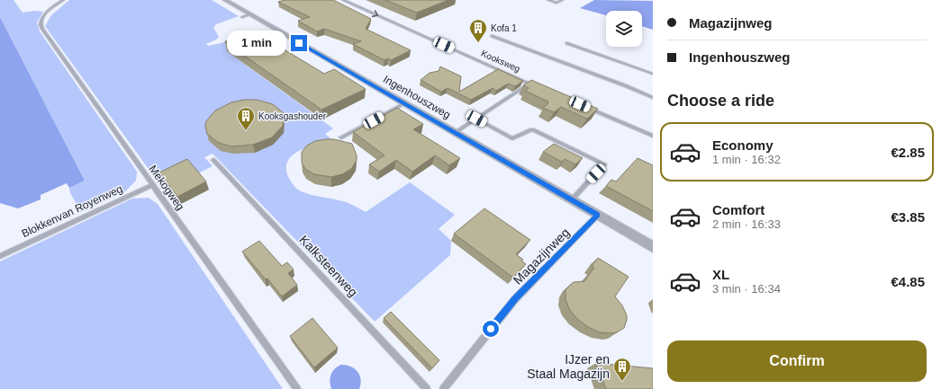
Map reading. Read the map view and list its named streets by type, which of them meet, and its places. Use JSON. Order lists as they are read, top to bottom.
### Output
{
  "streets": {
    "street": ["Ingenhouszweg"],
    "lane": [
      "Kooksweg",
      "Mekogweg",
      "Blokkenvan Royenweg",
      "Magazijnweg",
      "Kalksteenweg"
    ]
  },
  "crossings": [
    ["Ingenhouszweg", "Magazijnweg"],
    ["Mekogweg", "Blokkenvan Royenweg"]
  ],
  "one_way": ["Kooksweg"],
  "places": {
    "building": ["Kofa 1", "Kooksgashouder", "IJzer en Staal Magazijn"]
  },
  "page": {
    "banner": ["Magazijnweg", "Ingenhouszweg"],
    "bubble": "1 min",
    "heading": "Choose a ride",
    "list": [
      {
        "name": "Economy",
        "note": "1 min · 16:32",
        "value": "€2.85"
      },
      {
        "name": "Comfort",
        "note": "2 min · 16:33",
        "value": "€3.85"
      },
      {
        "name": "XL",
        "note": "3 min · 16:34",
        "value": "€4.85"
      }
    ],
    "buttons": "Confirm"
  }
}
